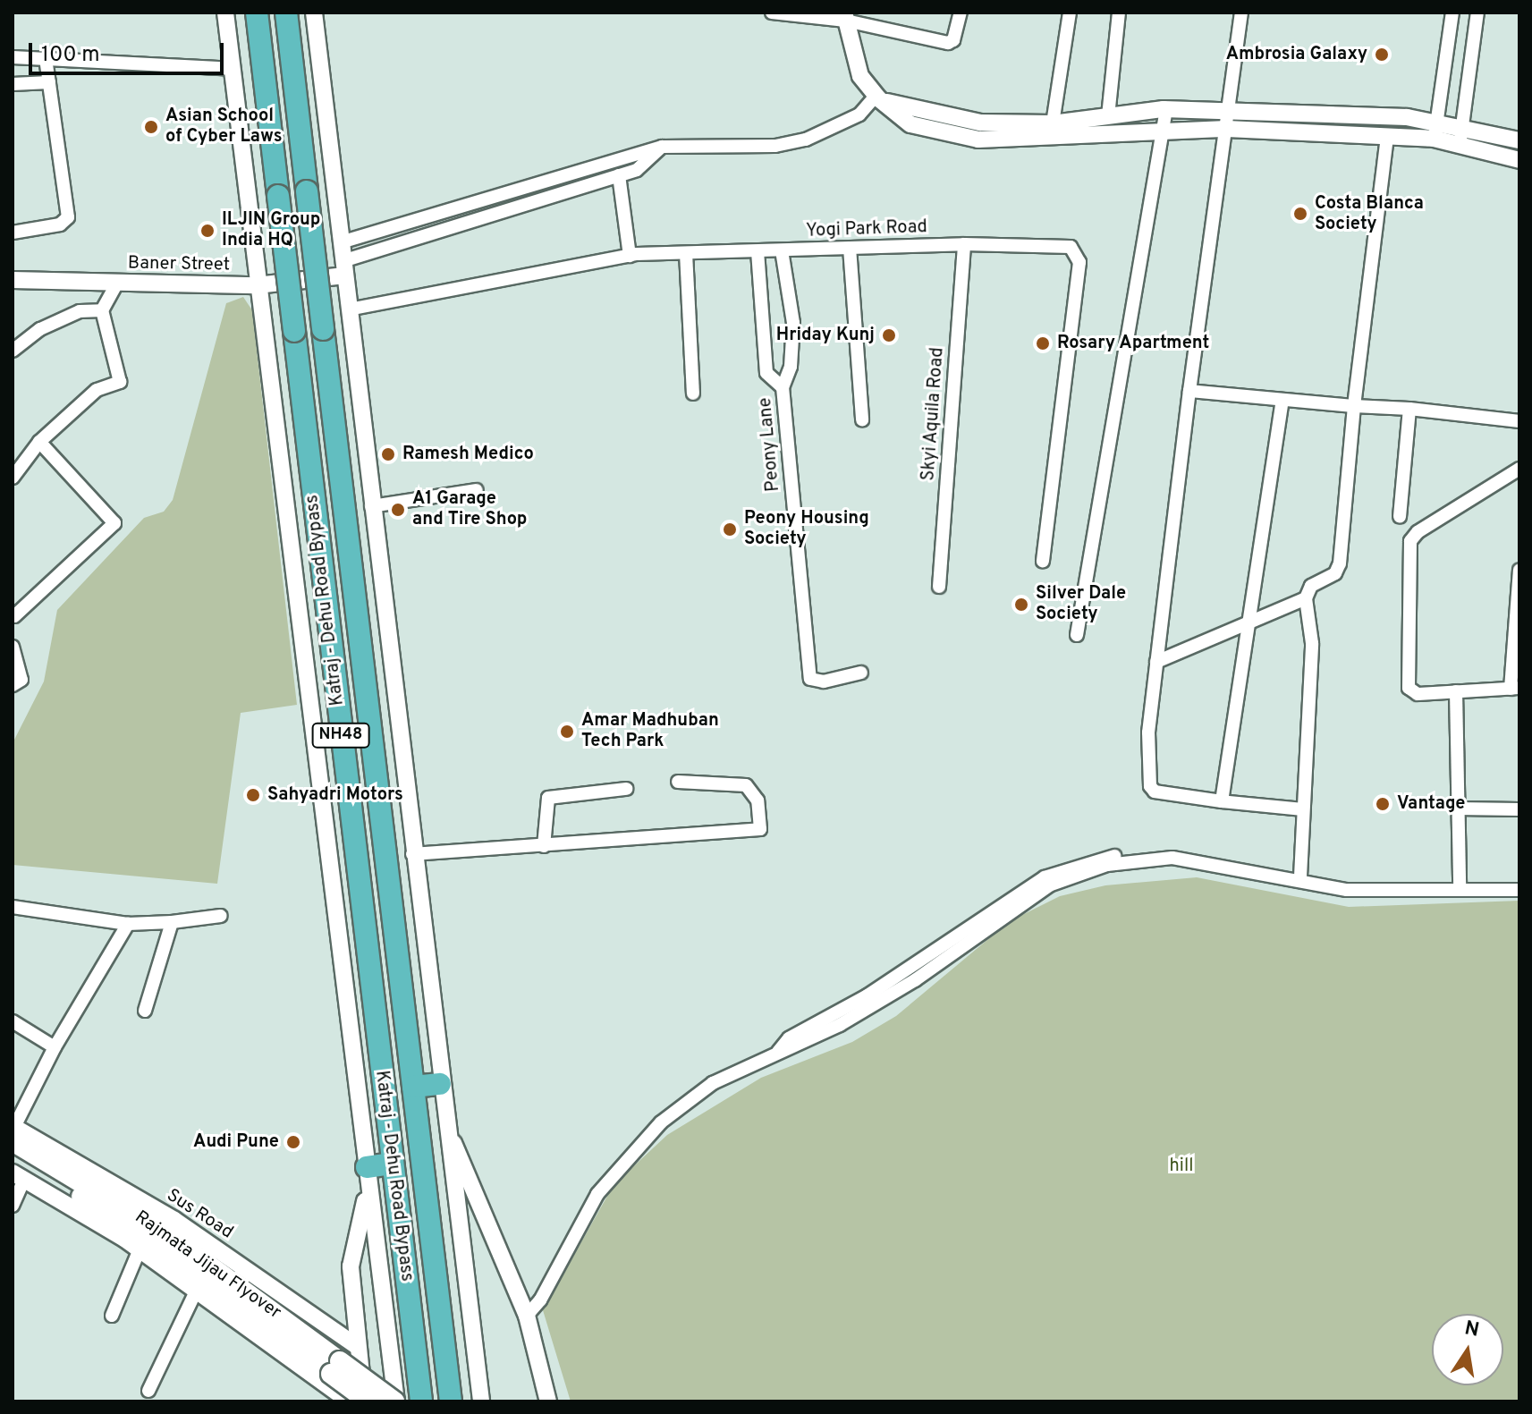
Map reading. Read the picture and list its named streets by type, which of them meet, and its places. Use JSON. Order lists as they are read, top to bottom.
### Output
{
  "streets": {
    "highway": ["Katraj - Dehu Road Bypass", "NH48"],
    "main road": ["Rajmata Jijau Flyover"],
    "street": [
      "Yogi Park Road",
      "Baner Street",
      "Skyi Aquila Road",
      "Peony Lane",
      "Sus Road"
    ]
  },
  "crossings": [
    ["Yogi Park Road", "Skyi Aquila Road"],
    ["Yogi Park Road", "Peony Lane"],
    ["Sus Road", "Rajmata Jijau Flyover"]
  ],
  "parks": ["hill"],
  "places": [
    "Ambrosia Galaxy",
    "Asian School of Cyber Laws",
    "Costa Blanca Society",
    "ILJIN Group India HQ",
    "Hriday Kunj",
    "Rosary Apartment",
    "Ramesh Medico",
    "A1 Garage and Tire Shop",
    "Peony Housing Society",
    "Silver Dale Society",
    "Amar Madhuban Tech Park",
    "Sahyadri Motors",
    "Vantage",
    "Audi Pune"
  ],
  "scale_bar": "100 m",
  "north": "top"
}
